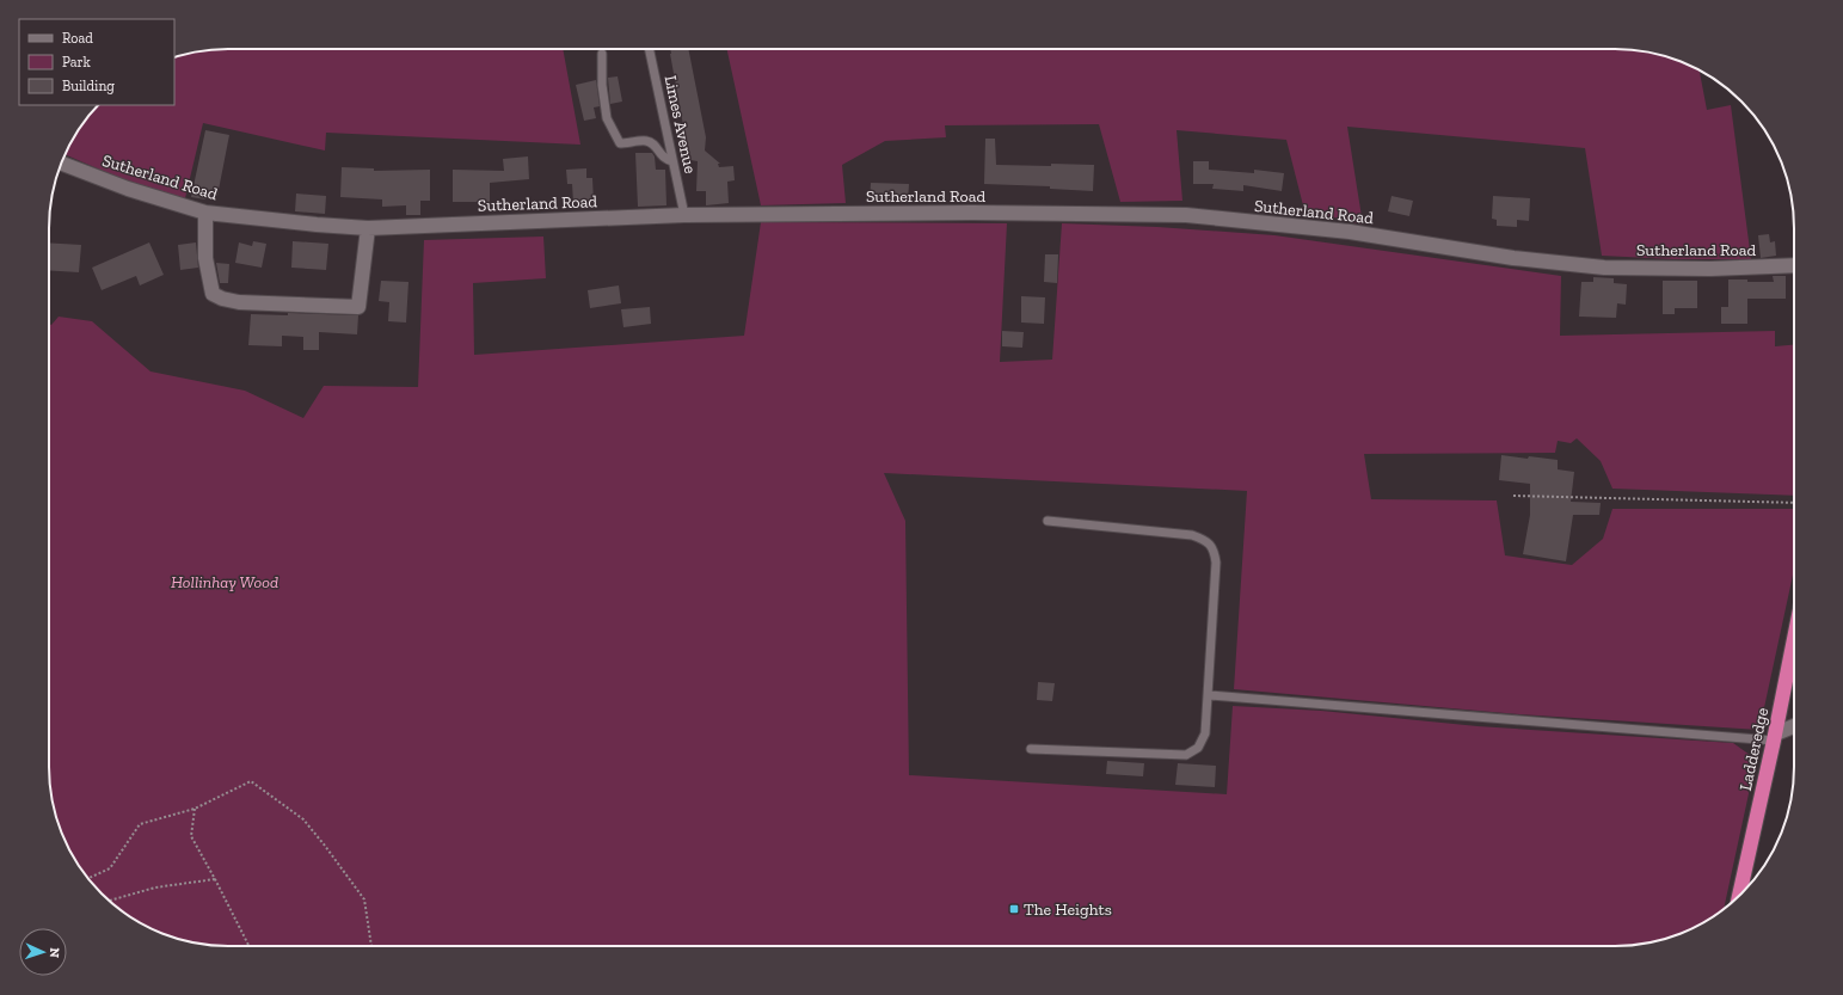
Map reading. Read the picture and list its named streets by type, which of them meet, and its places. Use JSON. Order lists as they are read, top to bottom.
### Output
{
  "streets": {
    "highway": ["Ladderedge"],
    "street": ["Sutherland Road"],
    "lane": ["Limes Avenue"]
  },
  "crossings": [
    ["Limes Avenue", "Sutherland Road"]
  ],
  "parks": ["Hollinhay Wood"],
  "places": {
    "transit": ["The Heights"]
  },
  "legend": ["Road", "Park", "Building"],
  "north": "right"
}
